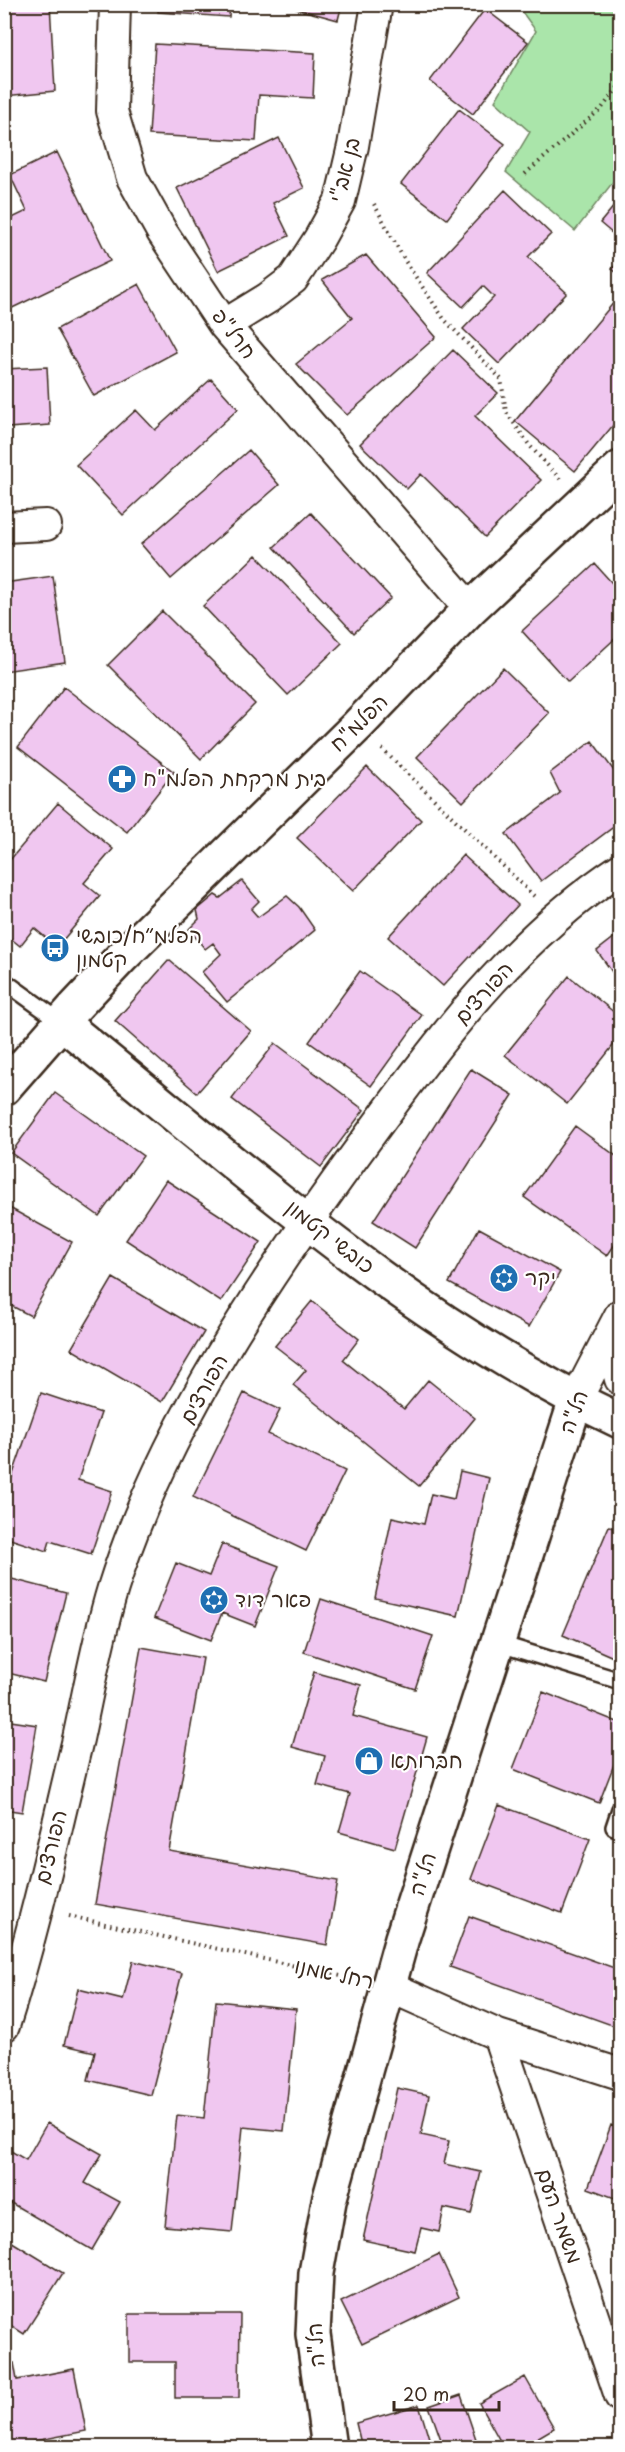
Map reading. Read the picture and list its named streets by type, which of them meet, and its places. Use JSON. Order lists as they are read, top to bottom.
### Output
{
  "streets": {
    "street": [
      "בן אב\"י",
      "חרל\"פ",
      "הפלמ\"ח",
      "הפורצים",
      "כובשי קטמון",
      "הל\"ה",
      "רחל אמנו",
      "משמר העם"
    ]
  },
  "crossings": [
    ["בן אב\"י", "חרל\"פ"],
    ["חרל\"פ", "הפלמ\"ח"],
    ["הפלמ\"ח", "כובשי קטמון"],
    ["הפורצים", "כובשי קטמון"],
    ["הפורצים", "רחל אמנו"],
    ["כובשי קטמון", "הל\"ה"],
    ["הל\"ה", "רחל אמנו"],
    ["רחל אמנו", "משמר העם"]
  ],
  "places": {
    "pharmacy": ["בית מרקחת הפלמ\"ח"],
    "bus stop": ["הפלמ״ח/כובשי קטמון"],
    "synagogue": ["יקר", "פאר דוד"],
    "shop": ["חברותא"]
  },
  "scale_bar": "20 m"
}
